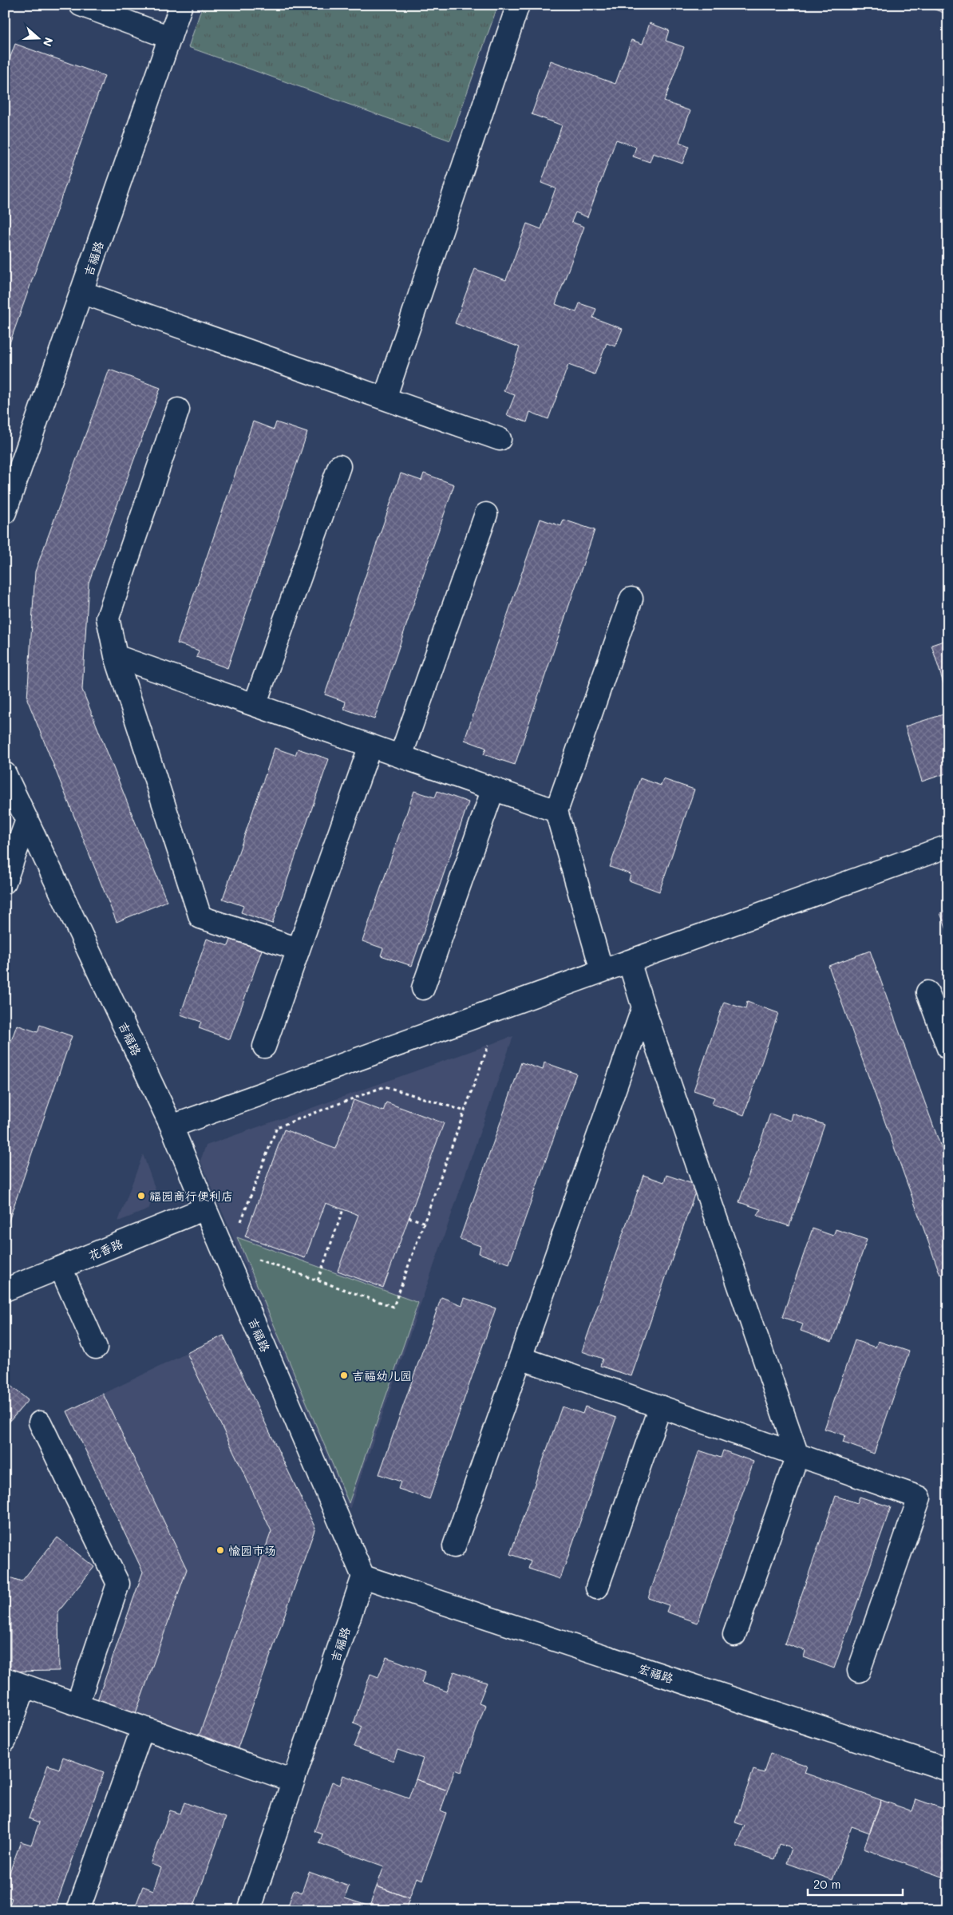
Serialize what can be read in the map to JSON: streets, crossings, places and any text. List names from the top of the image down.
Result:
{
  "streets": {
    "street": ["吉福路", "花香路", "宏福路"]
  },
  "crossings": [
    ["吉福路", "花香路"],
    ["吉福路", "宏福路"]
  ],
  "places": ["福园商行便利店", "吉福幼儿园", "愉园市场"],
  "scale_bar": "20 m",
  "north": "right"
}
